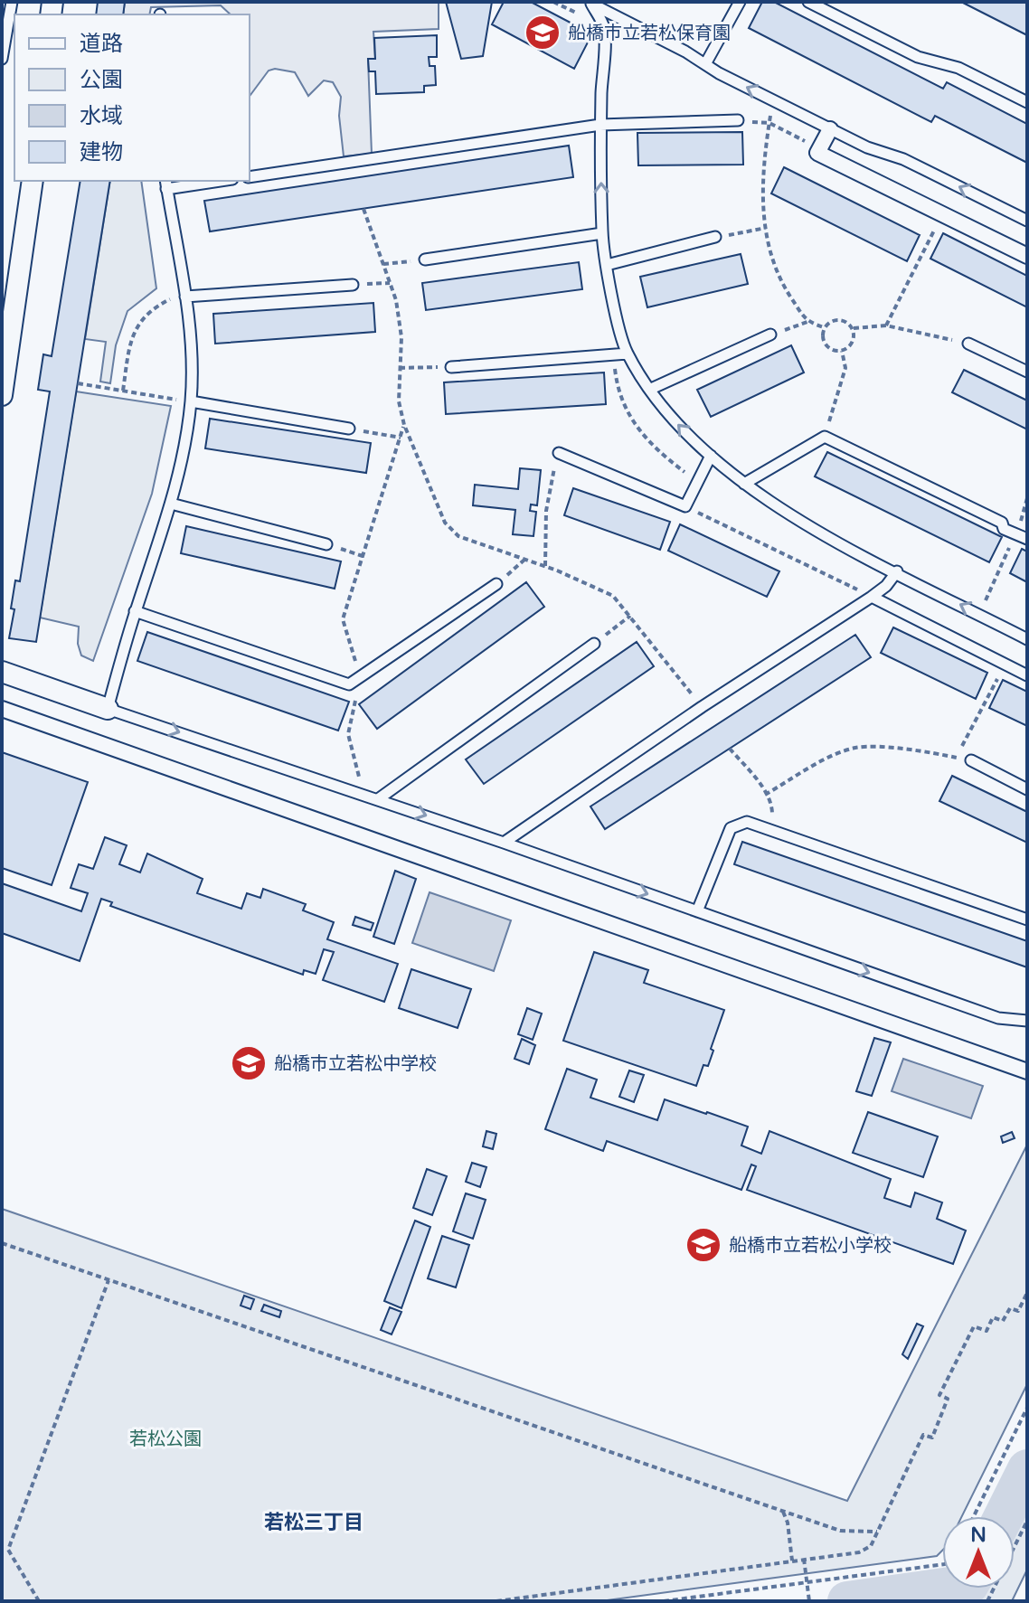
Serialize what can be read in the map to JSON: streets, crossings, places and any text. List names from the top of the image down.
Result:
{
  "districts": ["若松三丁目"],
  "parks": ["若松公園"],
  "places": {
    "school or university": ["船橋市立若松保育園", "船橋市立若松中学校", "船橋市立若松小学校"]
  },
  "legend": [
    "道路",
    "公園",
    "水域",
    "建物"
  ],
  "north": "top"
}
